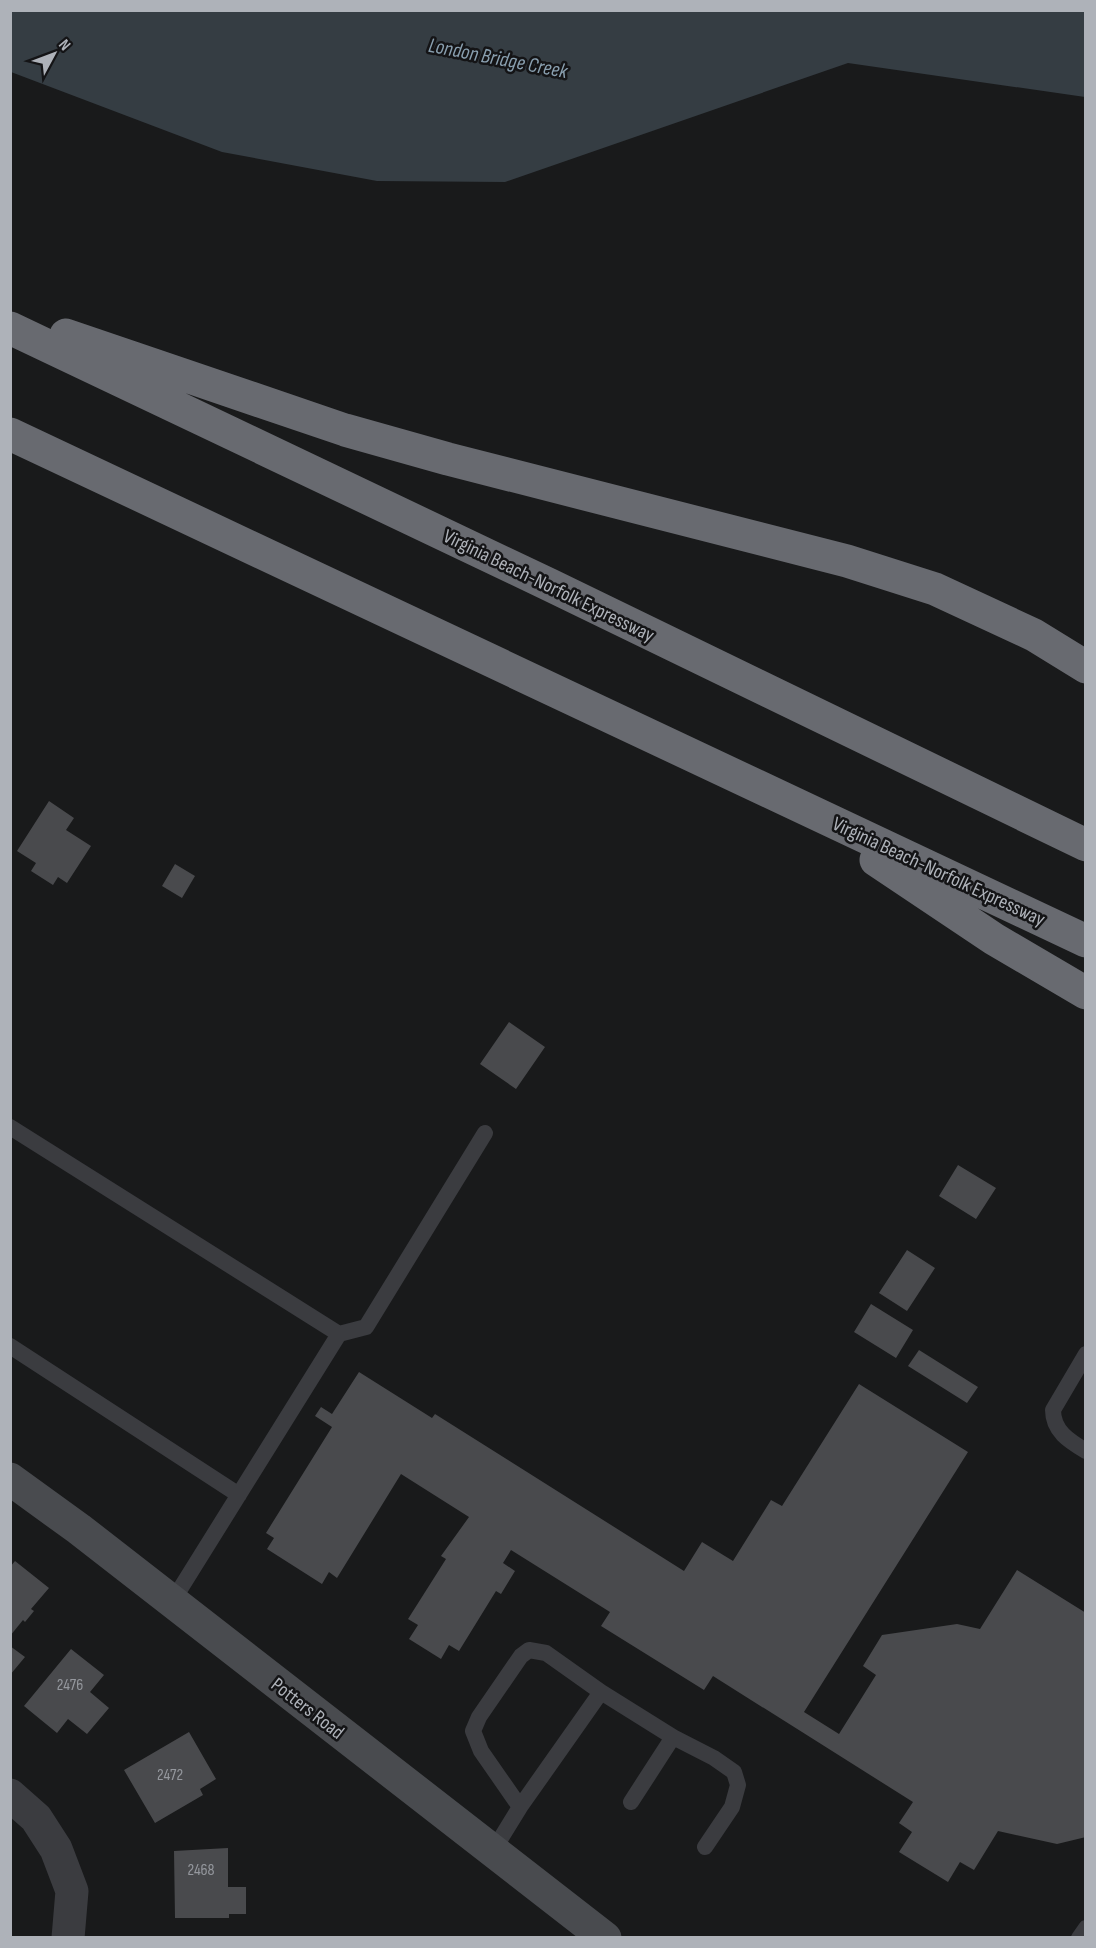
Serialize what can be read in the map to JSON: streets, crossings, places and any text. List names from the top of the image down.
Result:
{
  "streets": {
    "highway": ["Virginia Beach-Norfolk Expressway"],
    "street": ["Potters Road"]
  },
  "water": ["London Bridge Creek"],
  "house_numbers": ["2476", "2472", "2468"],
  "north": "top right"
}
